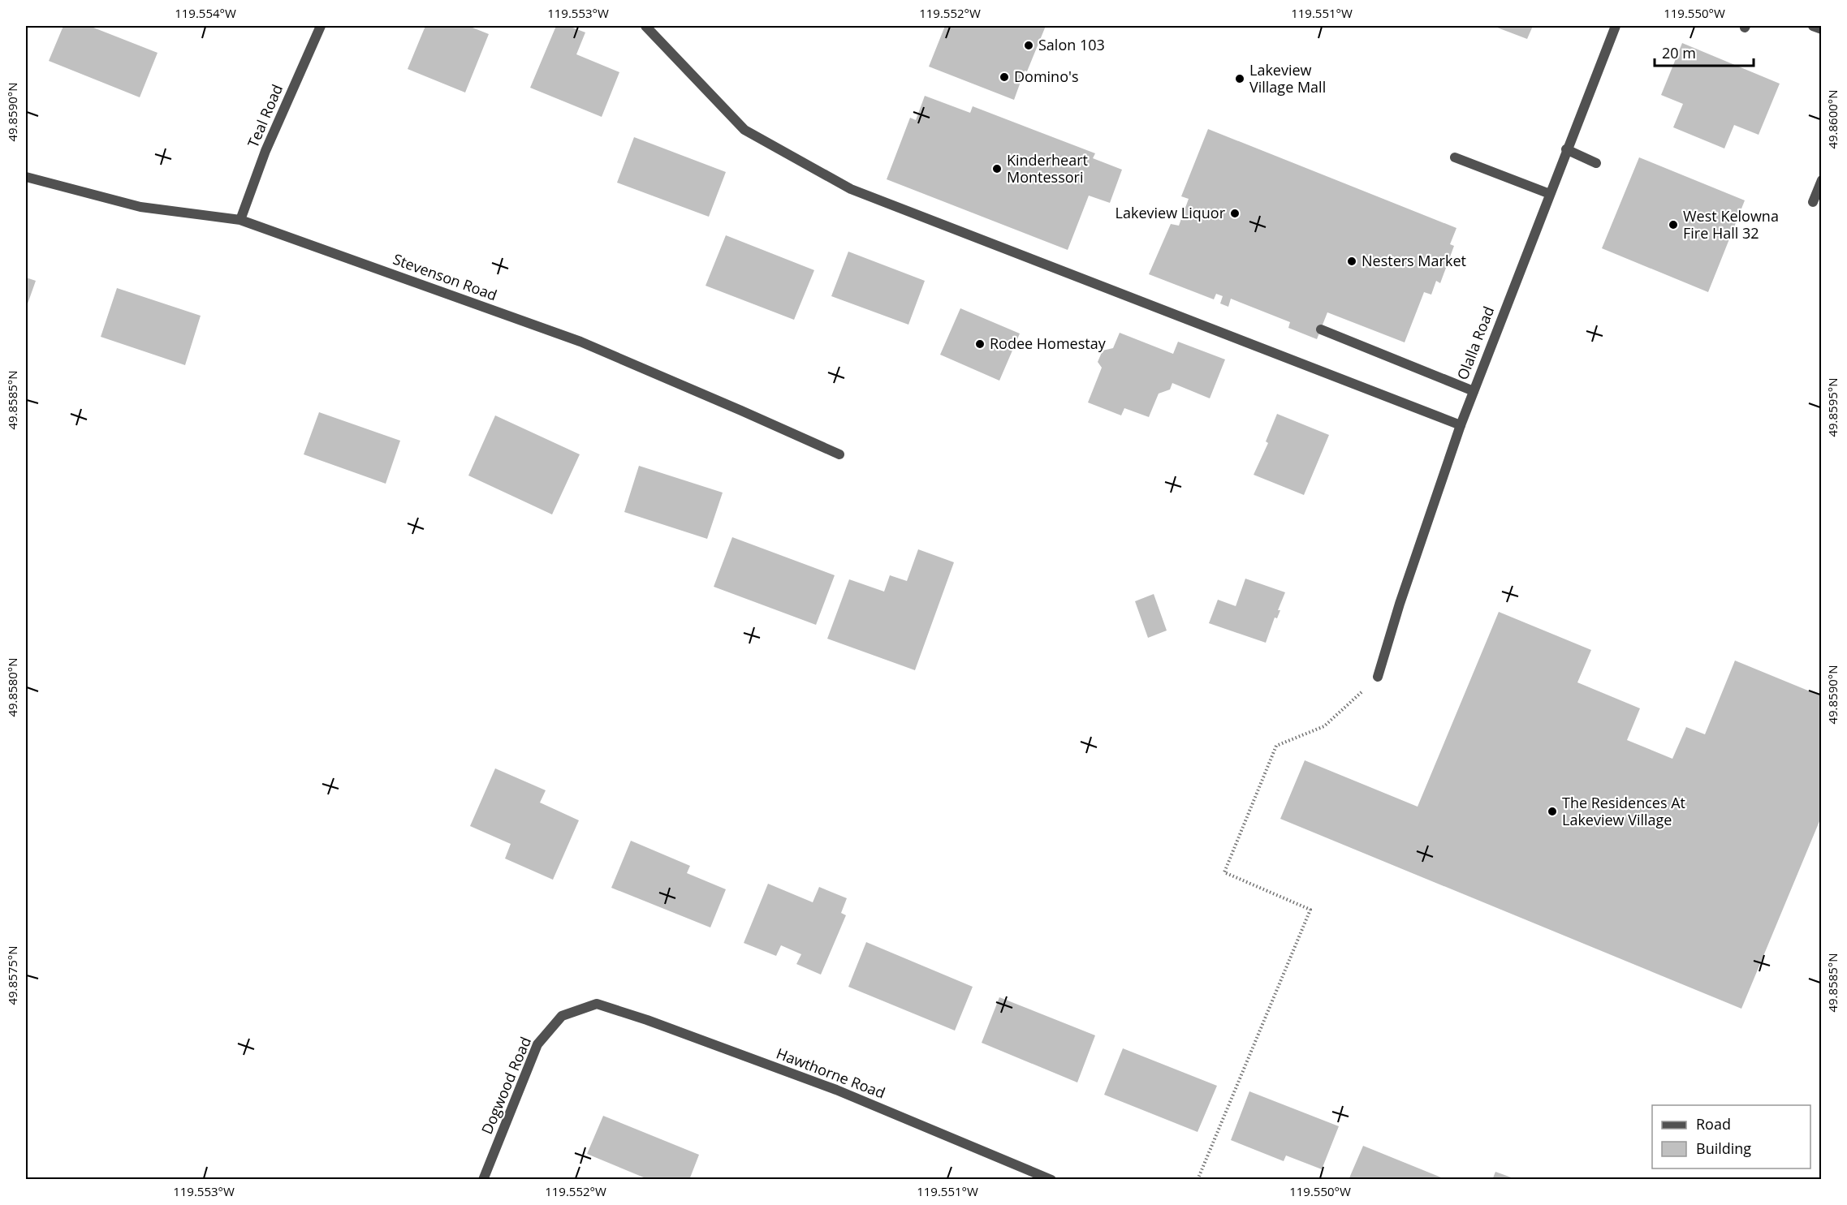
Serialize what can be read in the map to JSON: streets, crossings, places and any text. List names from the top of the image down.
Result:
{
  "streets": {
    "street": [
      "Teal Road",
      "Stevenson Road",
      "Olalla Road",
      "Hawthorne Road",
      "Dogwood Road"
    ]
  },
  "crossings": [
    ["Teal Road", "Stevenson Road"],
    ["Hawthorne Road", "Dogwood Road"]
  ],
  "places": [
    "Salon 103",
    "Domino's",
    "Lakeview Village Mall",
    "Kinderheart Montessori",
    "Lakeview Liquor",
    "West Kelowna Fire Hall 32",
    "Nesters Market",
    "Rodee Homestay",
    "The Residences At Lakeview Village"
  ],
  "legend": ["Road", "Building"],
  "scale_bar": "20 m",
  "coordinates": [
    "119.554°W",
    "119.553°W",
    "119.552°W",
    "119.551°W",
    "119.550°W",
    "49.8590°N",
    "49.8600°N",
    "49.8585°N",
    "49.8595°N",
    "49.8580°N",
    "49.8575°N"
  ]
}
